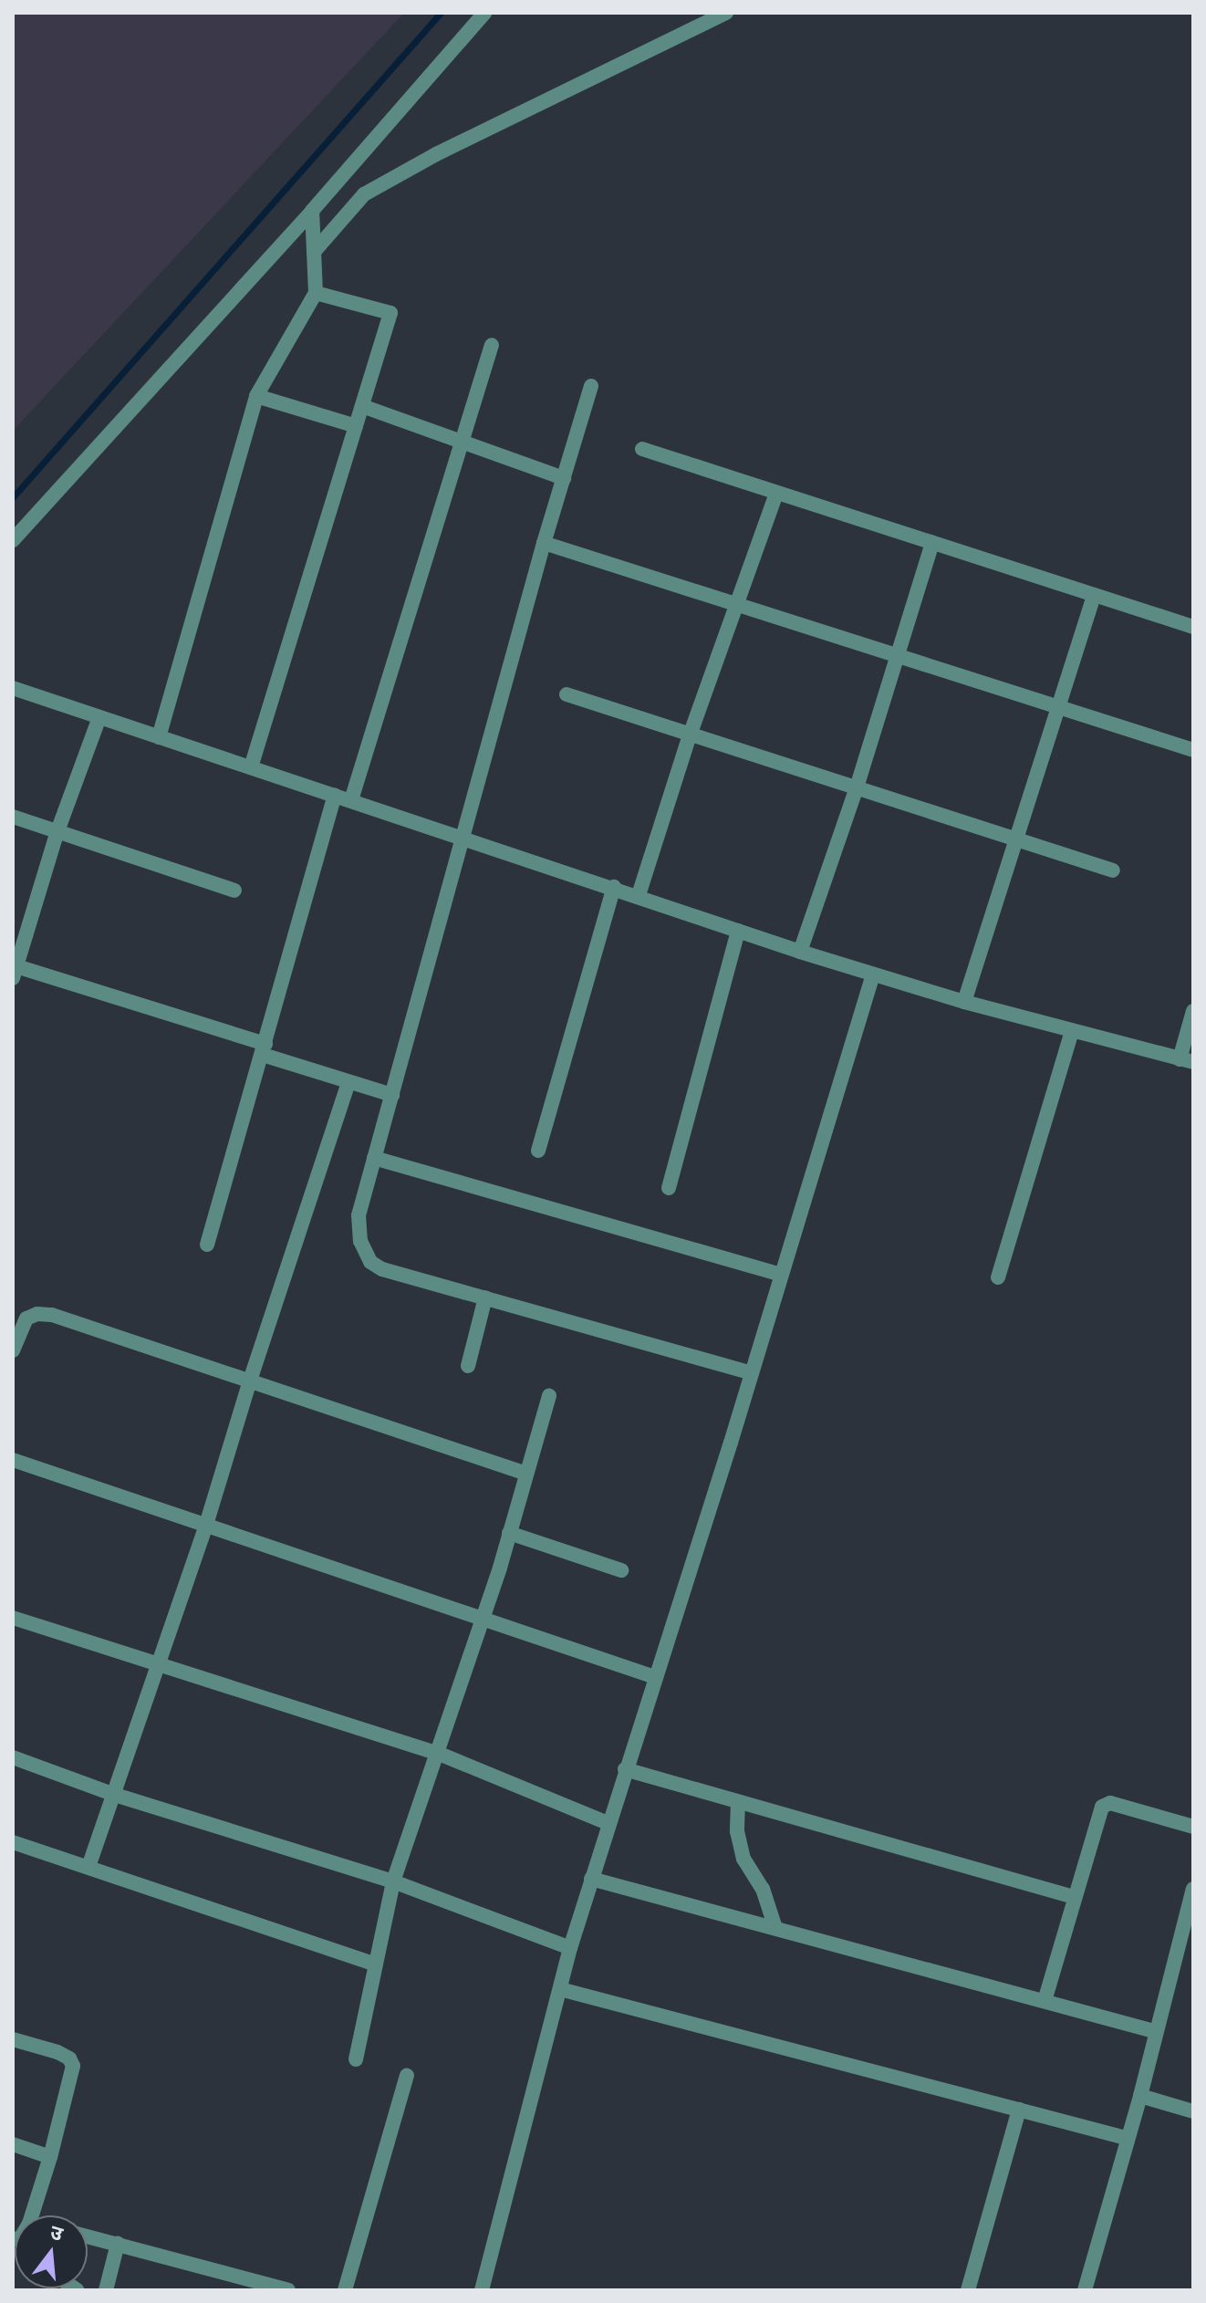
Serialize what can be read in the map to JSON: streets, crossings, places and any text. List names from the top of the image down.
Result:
{
  "north": "top"
}
